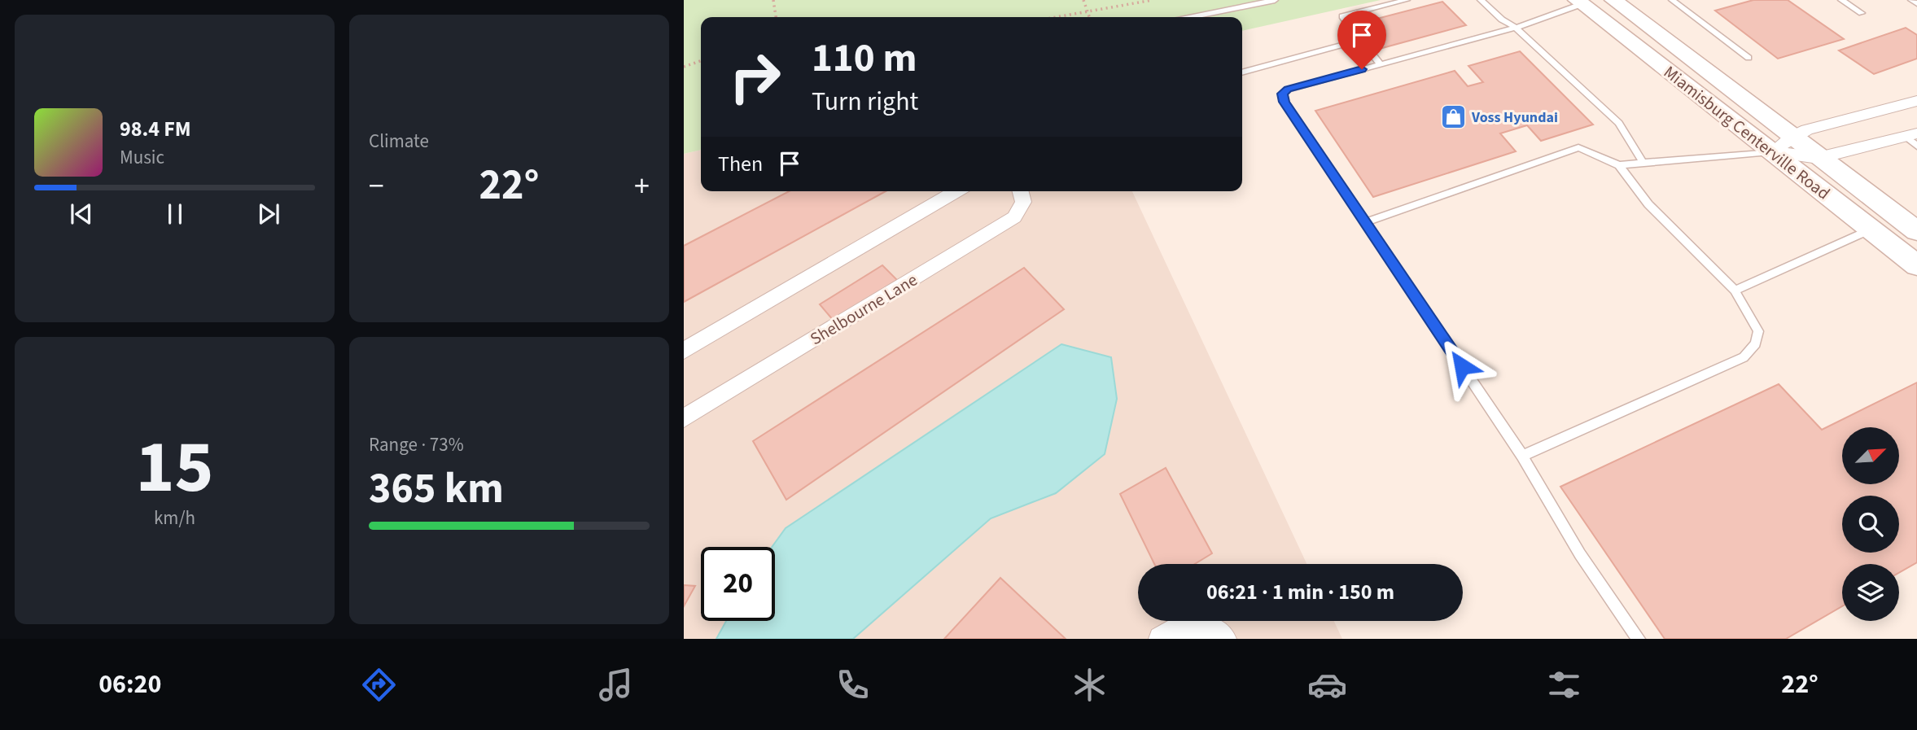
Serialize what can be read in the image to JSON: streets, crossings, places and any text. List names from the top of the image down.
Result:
{
  "streets": {
    "main road": ["Miamisburg Centerville Road"],
    "street": ["Shelbourne Lane"]
  },
  "places": {
    "shop": ["Voss Hyundai"]
  },
  "north": "top right",
  "page": {
    "tile": [
      "Climate",
      ["15", "km/h"],
      ["Range · 73%", "365 km"]
    ],
    "turn": ["110 m", "Turn right"],
    "song": ["98.4 FM", "Music"],
    "then": "Then",
    "heat": ["−", "22°", "+"],
    "limit": "20",
    "trip": "06:21 · 1 min · 150 m",
    "tabs": ["06:20", "22°"]
  }
}
